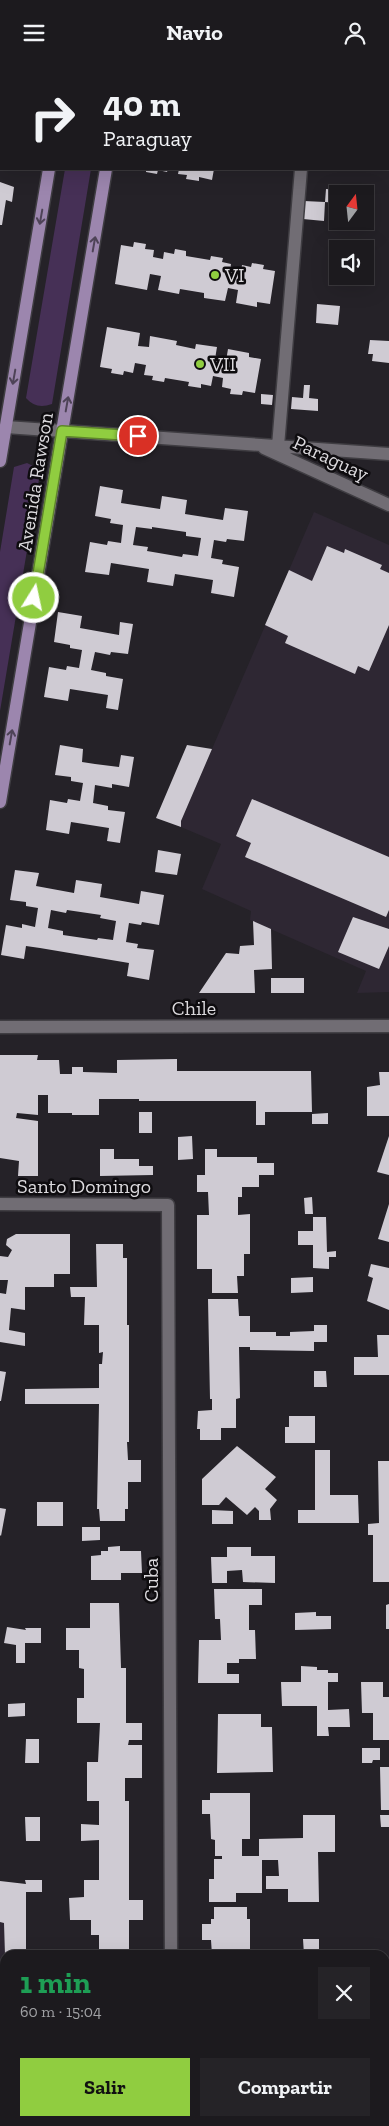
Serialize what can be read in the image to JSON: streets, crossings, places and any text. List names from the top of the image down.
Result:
{
  "streets": {
    "main road": ["Avenida Rawson"],
    "street": [
      "Paraguay",
      "Chile",
      "Santo Domingo",
      "Cuba"
    ]
  },
  "crossings": [
    ["Paraguay", "Avenida Rawson"],
    ["Santo Domingo", "Cuba"]
  ],
  "places": ["VI", "VII"],
  "north": "top",
  "page": {
    "header": "Navio",
    "turn": ["40 m", "Paraguay"],
    "heading": ["1 min", "60 m · 15:04"],
    "buttons": ["Salir", "Compartir"]
  }
}
